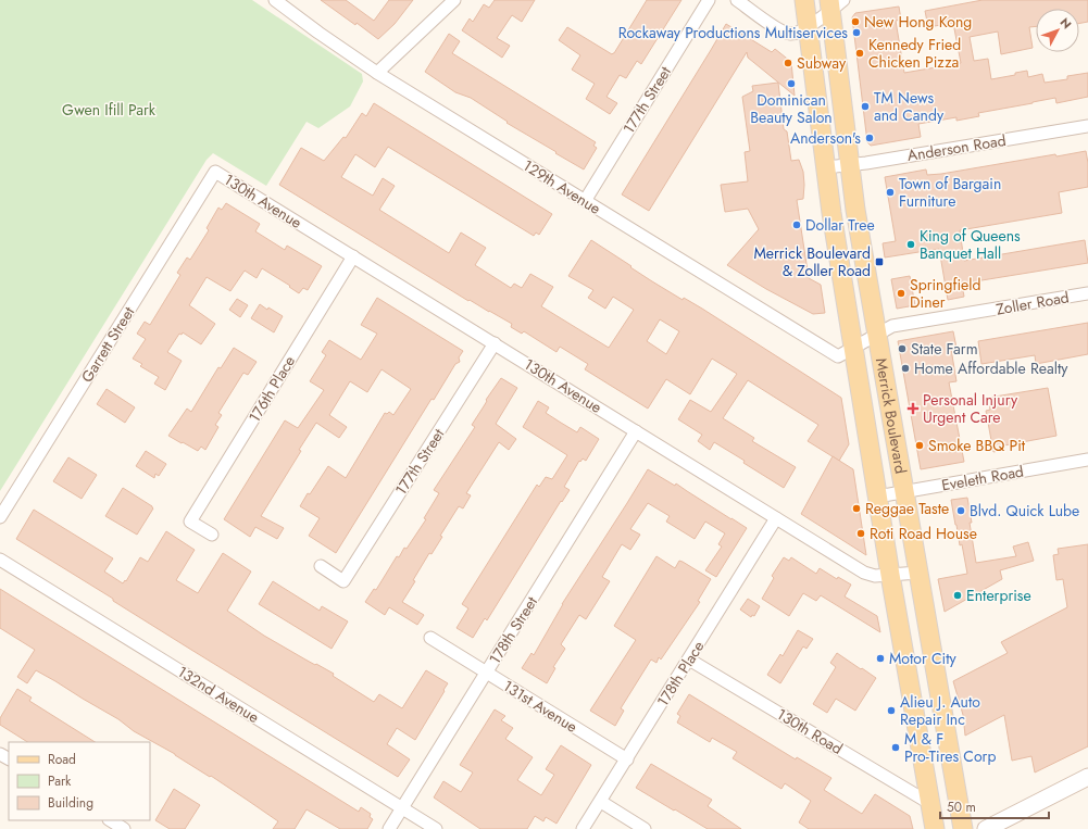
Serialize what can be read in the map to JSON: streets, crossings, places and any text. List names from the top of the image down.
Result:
{
  "streets": {
    "main road": ["Merrick Boulevard"],
    "street": [
      "177th Street",
      "Anderson Road",
      "129th Avenue",
      "130th Avenue",
      "Zoller Road",
      "Garrett Street",
      "176th Place",
      "Eveleth Road",
      "178th Street",
      "178th Place",
      "132nd Avenue",
      "131st Avenue",
      "130th Road"
    ]
  },
  "crossings": [
    ["177th Street", "129th Avenue"],
    ["177th Street", "130th Avenue"],
    ["Anderson Road", "Merrick Boulevard"],
    ["129th Avenue", "Zoller Road"],
    ["129th Avenue", "Merrick Boulevard"],
    ["130th Avenue", "Garrett Street"],
    ["130th Avenue", "176th Place"],
    ["130th Avenue", "Merrick Boulevard"],
    ["130th Avenue", "178th Street"],
    ["130th Avenue", "178th Place"],
    ["Zoller Road", "Merrick Boulevard"],
    ["Merrick Boulevard", "Eveleth Road"],
    ["Merrick Boulevard", "130th Road"],
    ["178th Street", "132nd Avenue"],
    ["178th Street", "131st Avenue"],
    ["178th Place", "131st Avenue"],
    ["178th Place", "130th Road"]
  ],
  "parks": ["Gwen Ifill Park"],
  "places": {
    "other": [
      "New Hong Kong",
      "Rockaway Productions Multiservices",
      "Kennedy Fried Chicken Pizza",
      "Subway",
      "Dominican Beauty Salon",
      "TM News and Candy",
      "Anderson's",
      "Town of Bargain Furniture",
      "Dollar Tree",
      "King of Queens Banquet Hall",
      "Springfield Diner",
      "State Farm",
      "Home Affordable Realty",
      "Smoke BBQ Pit",
      "Reggae Taste",
      "Blvd. Quick Lube",
      "Roti Road House",
      "Enterprise",
      "Motor City",
      "Alieu J. Auto Repair Inc",
      "M & F Pro-Tires Corp"
    ],
    "transit": ["Merrick Boulevard & Zoller Road"],
    "health": ["Personal Injury Urgent Care"]
  },
  "legend": ["Road", "Park", "Building"],
  "scale_bar": "50 m",
  "north": "top right"
}
